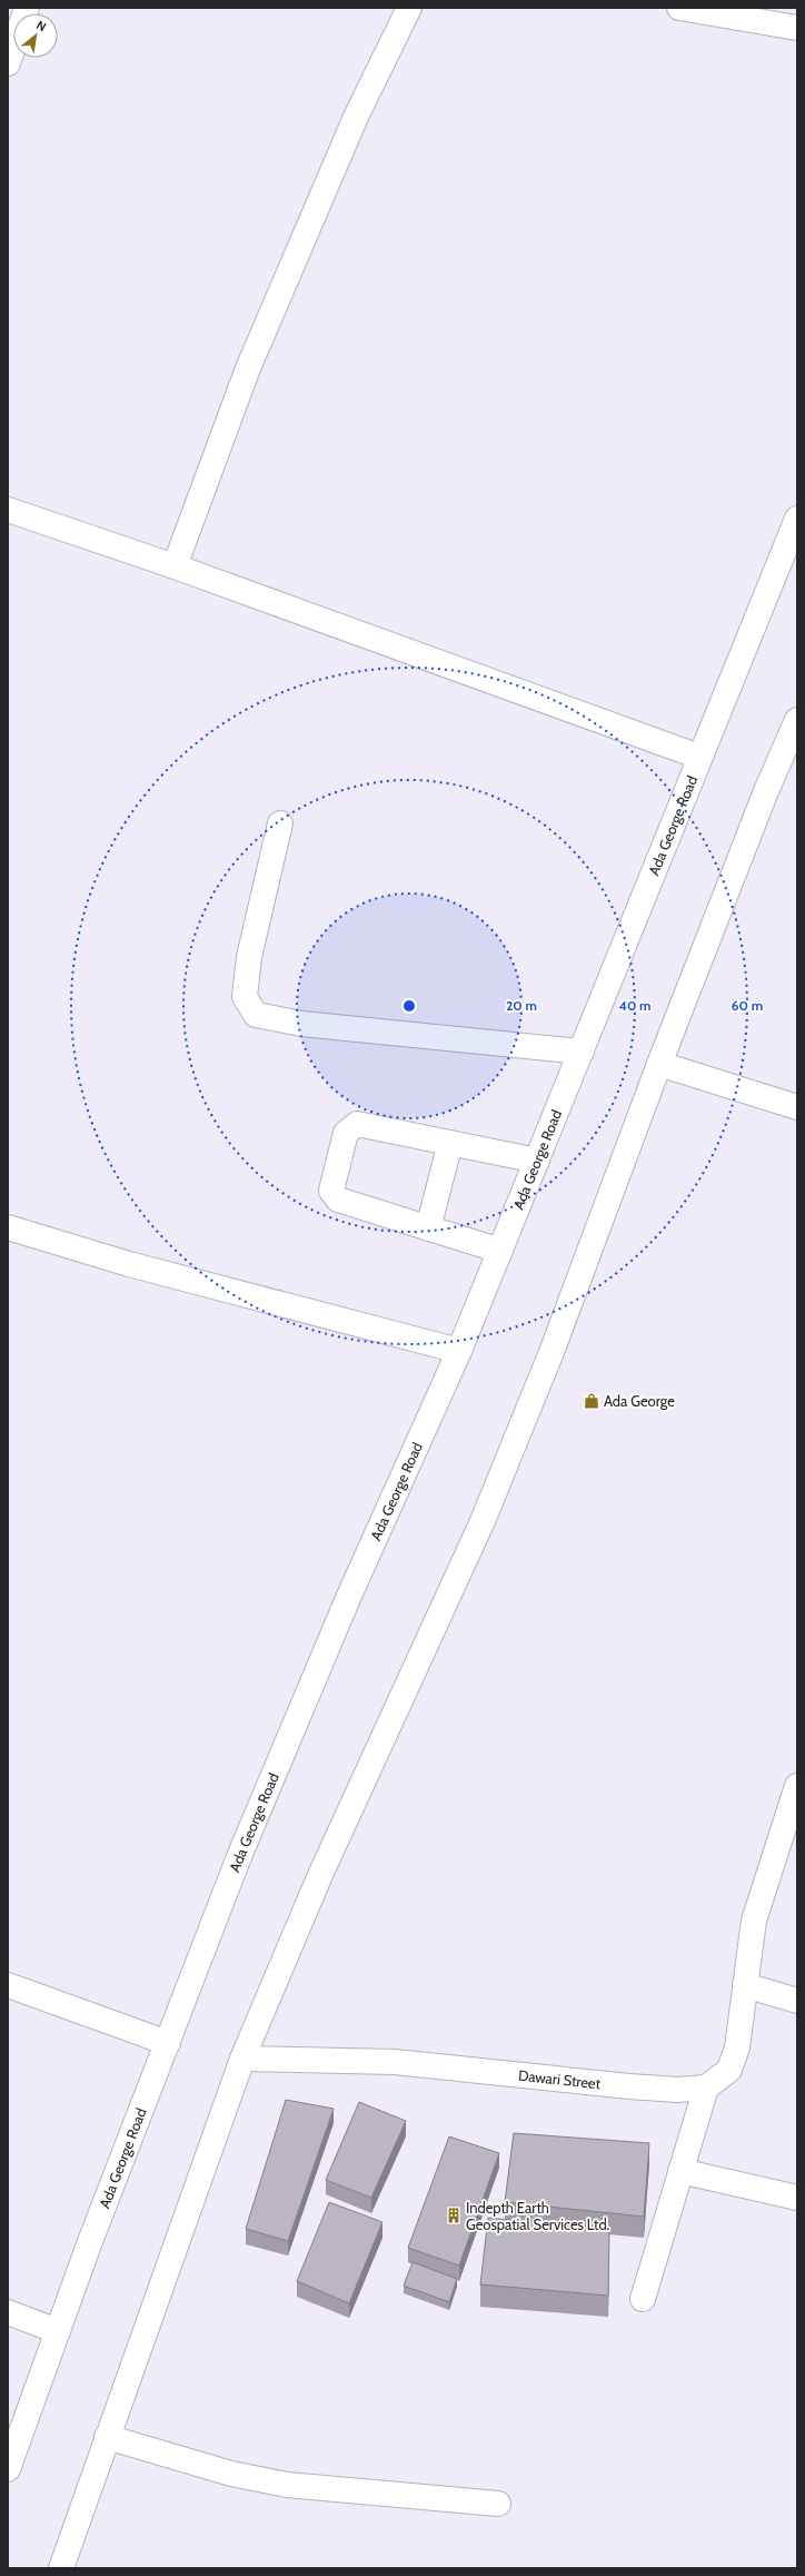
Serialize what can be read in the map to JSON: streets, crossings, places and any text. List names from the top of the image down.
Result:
{
  "streets": {
    "street": ["Ada George Road", "Dawari Street"]
  },
  "places": {
    "shop": ["Ada George"],
    "building": ["Indepth Earth Geospatial Services Ltd."]
  },
  "north": "top right",
  "rings": ["20 m", "40 m", "60 m"]
}
